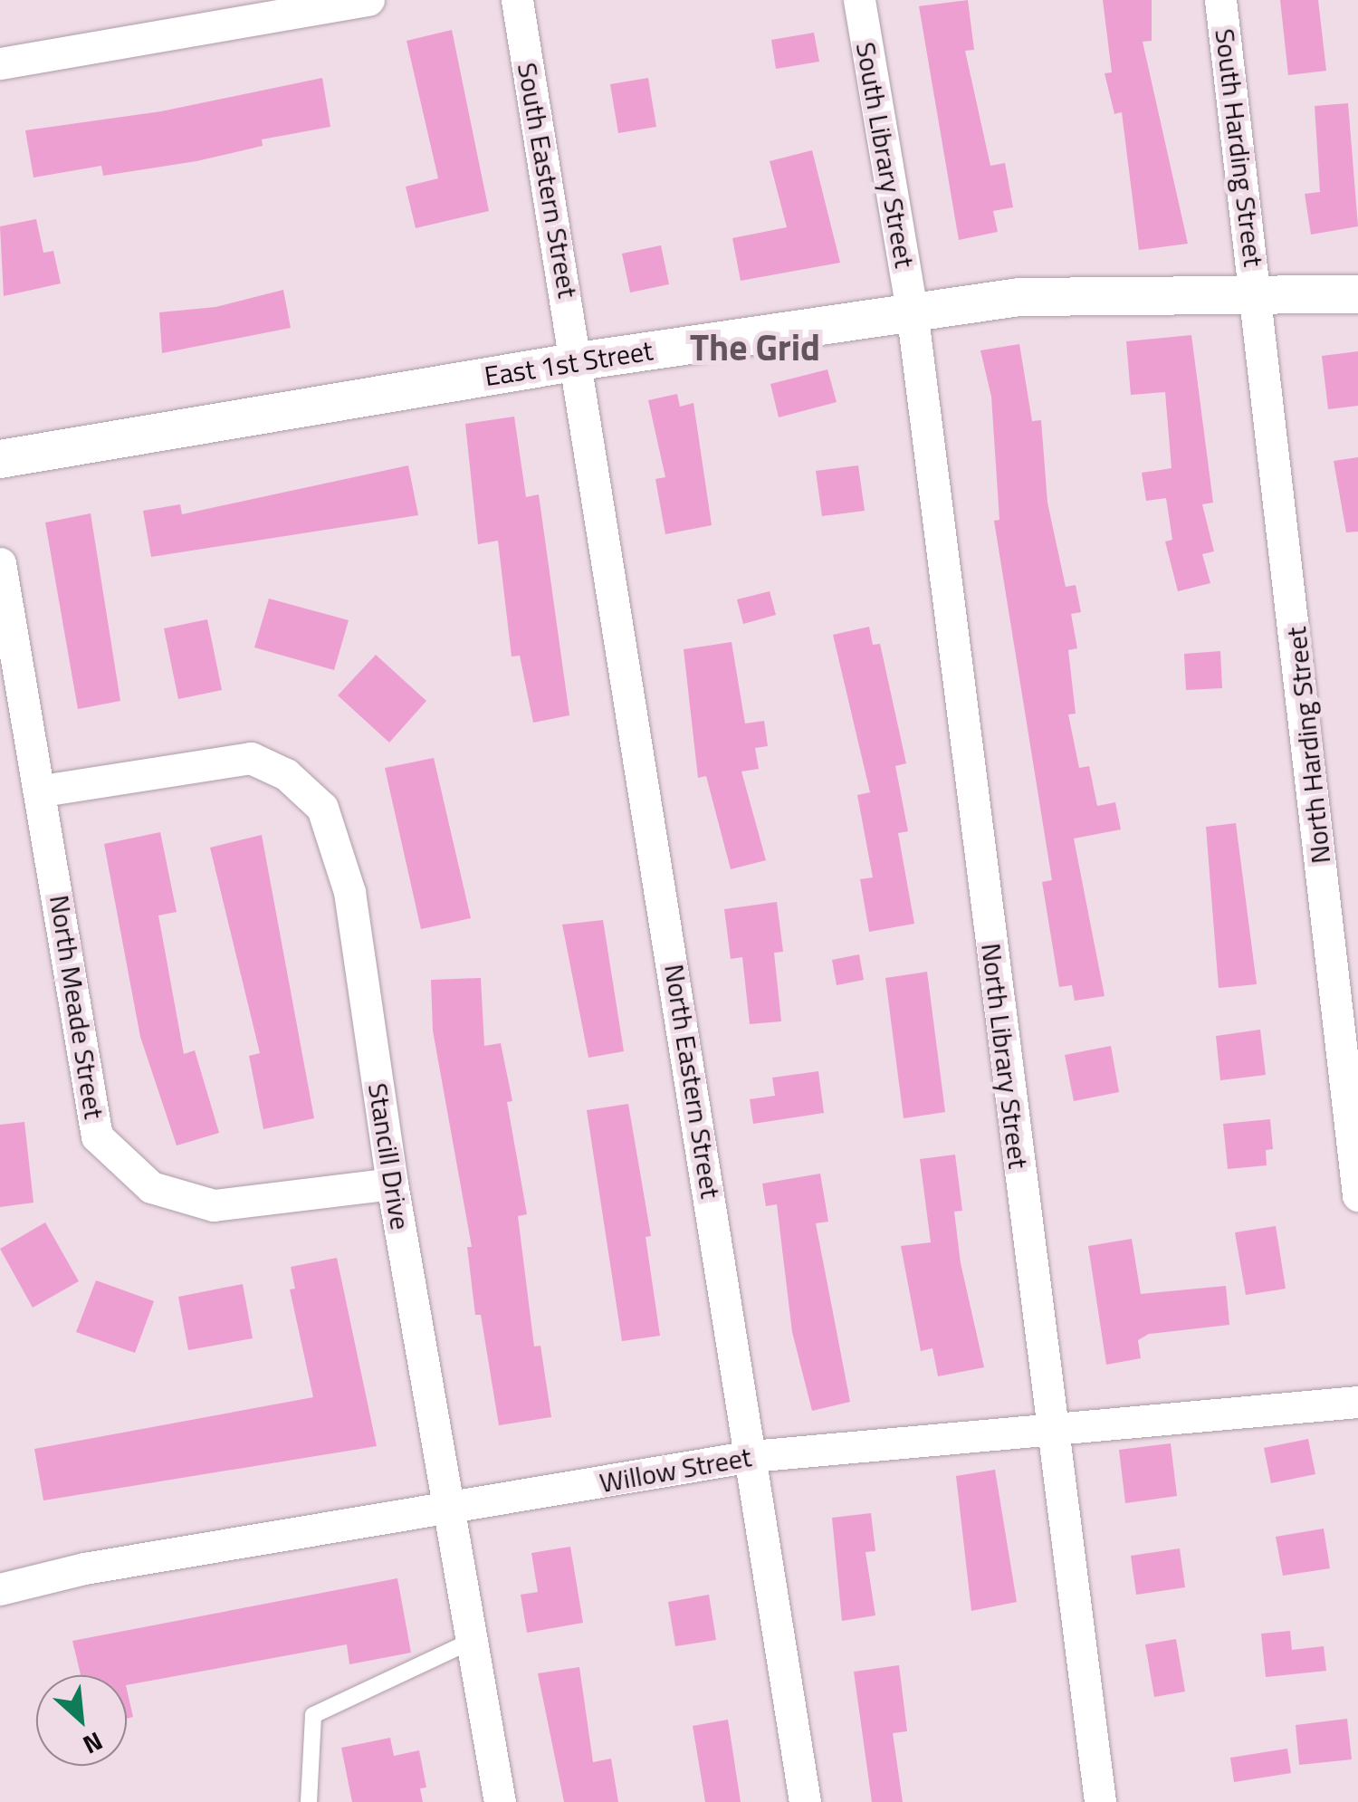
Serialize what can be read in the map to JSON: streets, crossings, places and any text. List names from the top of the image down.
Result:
{
  "streets": {
    "street": [
      "South Harding Street",
      "South Library Street",
      "South Eastern Street",
      "East 1st Street",
      "North Harding Street",
      "North Meade Street",
      "North Library Street",
      "North Eastern Street",
      "Stancill Drive",
      "Willow Street"
    ]
  },
  "crossings": [
    ["South Harding Street", "East 1st Street"],
    ["South Harding Street", "North Harding Street"],
    ["South Library Street", "East 1st Street"],
    ["South Library Street", "North Library Street"],
    ["South Eastern Street", "East 1st Street"],
    ["South Eastern Street", "North Eastern Street"],
    ["East 1st Street", "North Harding Street"],
    ["East 1st Street", "North Library Street"],
    ["East 1st Street", "North Eastern Street"],
    ["North Meade Street", "Stancill Drive"],
    ["North Library Street", "Willow Street"],
    ["North Eastern Street", "Willow Street"],
    ["Stancill Drive", "Willow Street"]
  ],
  "districts": ["The Grid"],
  "north": "bottom right"
}
